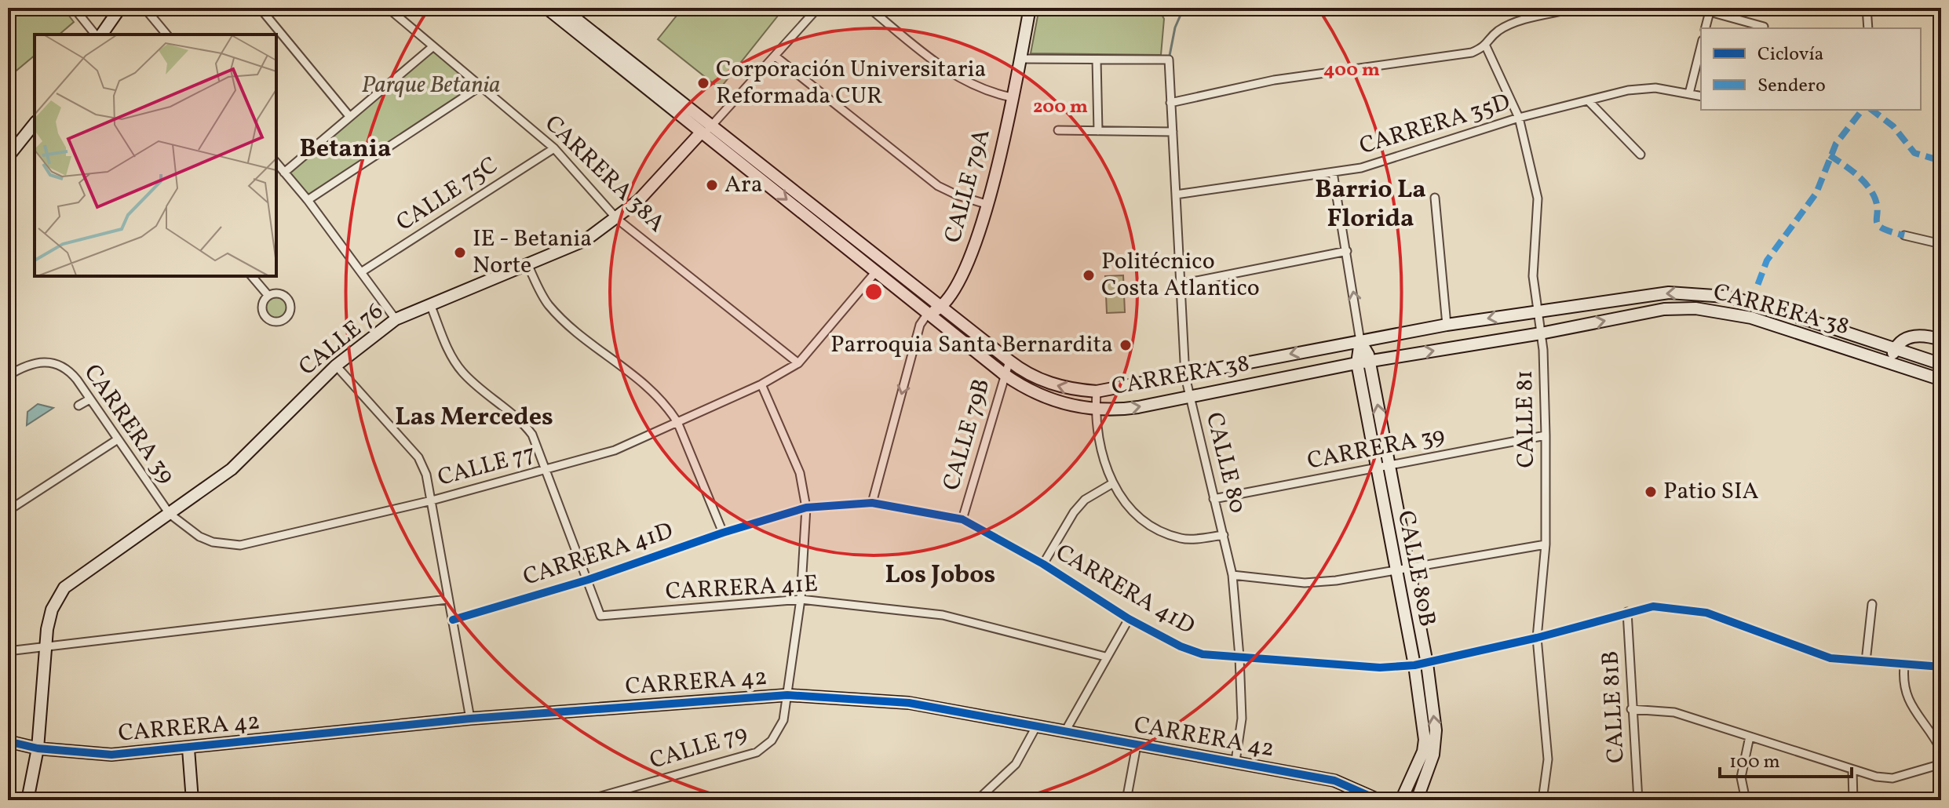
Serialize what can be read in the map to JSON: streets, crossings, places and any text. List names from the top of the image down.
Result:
{
  "streets": {
    "main road": [
      "CALLE 79A",
      "CARRERA 38",
      "CALLE 76",
      "CALLE 80B",
      "CARRERA 42"
    ],
    "street": [
      "CARRERA 35D",
      "CARRERA 38A",
      "CALLE 75C",
      "CALLE 81",
      "CARRERA 39",
      "CALLE 79B",
      "CALLE 80",
      "CALLE 77",
      "CARRERA 41D",
      "CARRERA 41E",
      "CALLE 81B",
      "CALLE 79"
    ]
  },
  "crossings": [
    ["CARRERA 35D", "CALLE 81"],
    ["CARRERA 35D", "CALLE 80"],
    ["CARRERA 35D", "CALLE 80B"],
    ["CARRERA 38A", "CALLE 75C"],
    ["CARRERA 38A", "CALLE 76"],
    ["CARRERA 38A", "CALLE 77"],
    ["CALLE 79A", "CARRERA 38"],
    ["CARRERA 38", "CALLE 76"],
    ["CARRERA 38", "CALLE 81"],
    ["CARRERA 38", "CALLE 79B"],
    ["CARRERA 38", "CALLE 80"],
    ["CARRERA 38", "CALLE 77"],
    ["CARRERA 38", "CALLE 80B"],
    ["CALLE 76", "CARRERA 39"],
    ["CALLE 76", "CALLE 77"],
    ["CALLE 76", "CARRERA 42"],
    ["CALLE 81", "CARRERA 39"],
    ["CALLE 81", "CARRERA 41D"],
    ["CARRERA 39", "CALLE 80"],
    ["CARRERA 39", "CALLE 77"],
    ["CARRERA 39", "CALLE 80B"],
    ["CALLE 79B", "CARRERA 41D"],
    ["CALLE 80", "CARRERA 41D"],
    ["CALLE 80", "CARRERA 42"],
    ["CARRERA 41D", "CALLE 80B"],
    ["CARRERA 41D", "CARRERA 41E"],
    ["CARRERA 41D", "CALLE 81B"],
    ["CARRERA 41D", "CALLE 79"],
    ["CARRERA 41E", "CALLE 79"],
    ["CARRERA 42", "CALLE 79"]
  ],
  "districts": [
    "Betania",
    "Barrio La Florida",
    "Las Mercedes",
    "Los Jobos"
  ],
  "parks": ["Parque Betania"],
  "places": [
    "Corporación Universitaria Reformada CUR",
    "Ara",
    "IE - Betania Norte",
    "Politécnico Costa Atlantico",
    "Parroquia Santa Bernardita",
    "Patio SIA"
  ],
  "legend": ["Ciclovía", "Sendero"],
  "scale_bar": "100 m",
  "rings": ["400 m", "200 m"]
}
